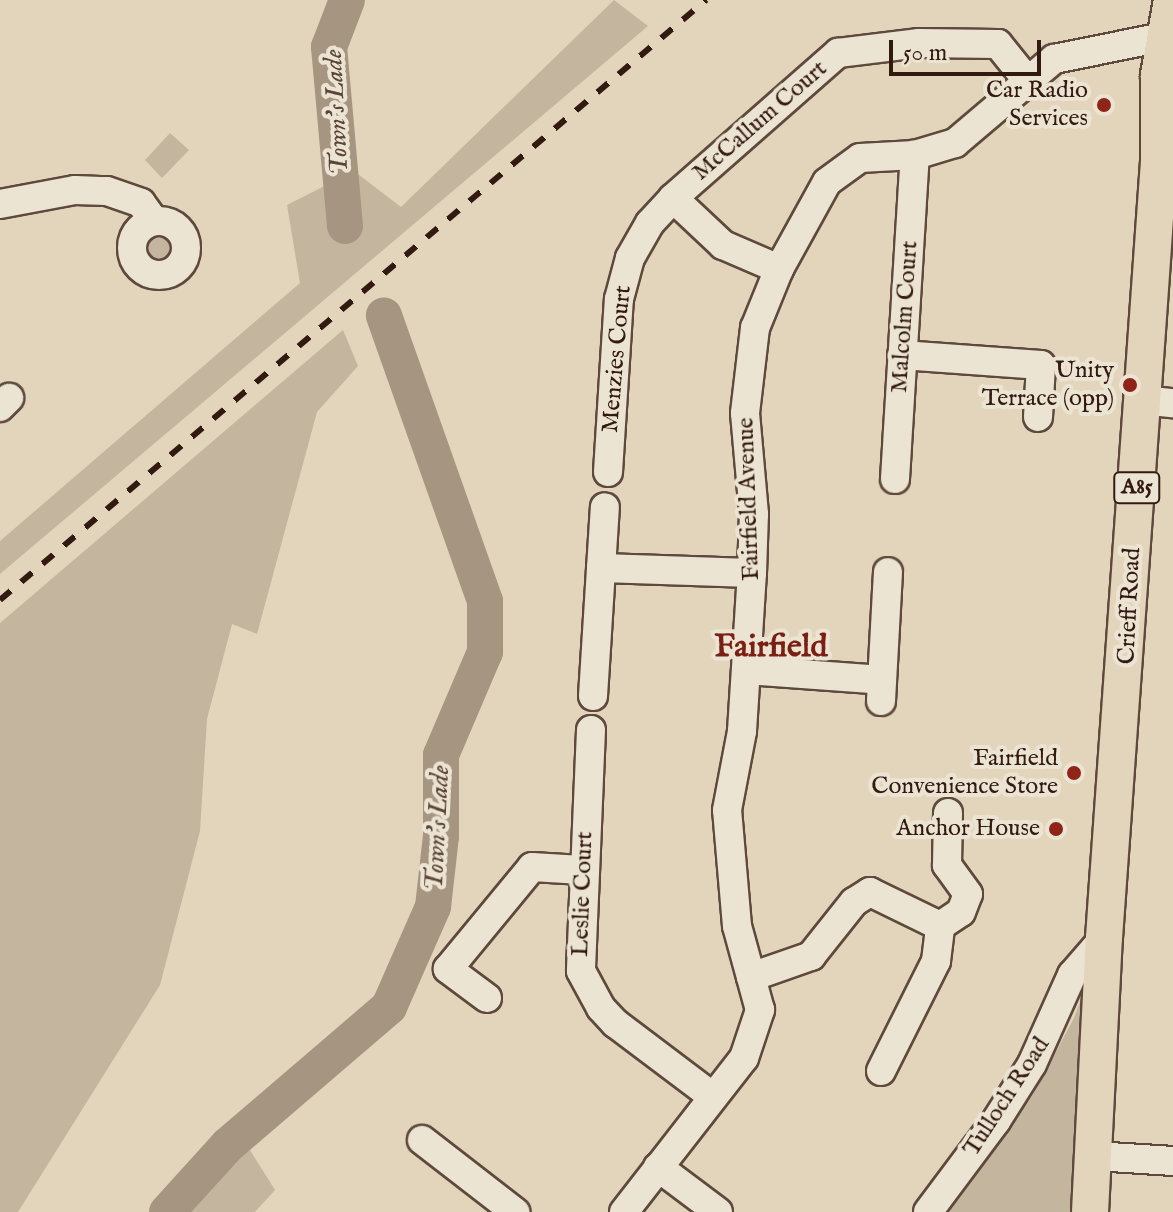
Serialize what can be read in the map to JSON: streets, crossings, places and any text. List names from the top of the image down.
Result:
{
  "streets": {
    "main road": ["A85", "Crieff Road"],
    "street": [
      "McCallum Court",
      "Malcolm Court",
      "Menzies Court",
      "Fairfield Avenue",
      "Leslie Court",
      "Tulloch Road"
    ]
  },
  "crossings": [
    ["McCallum Court", "Menzies Court"],
    ["McCallum Court", "Fairfield Avenue"],
    ["Malcolm Court", "Fairfield Avenue"],
    ["Fairfield Avenue", "Crieff Road"],
    ["Fairfield Avenue", "Leslie Court"],
    ["Crieff Road", "Tulloch Road"]
  ],
  "districts": ["Fairfield"],
  "water": ["Town's Lade"],
  "places": [
    "Car Radio Services",
    "Unity Terrace (opp)",
    "Fairfield Convenience Store",
    "Anchor House"
  ],
  "scale_bar": "50 m"
}
